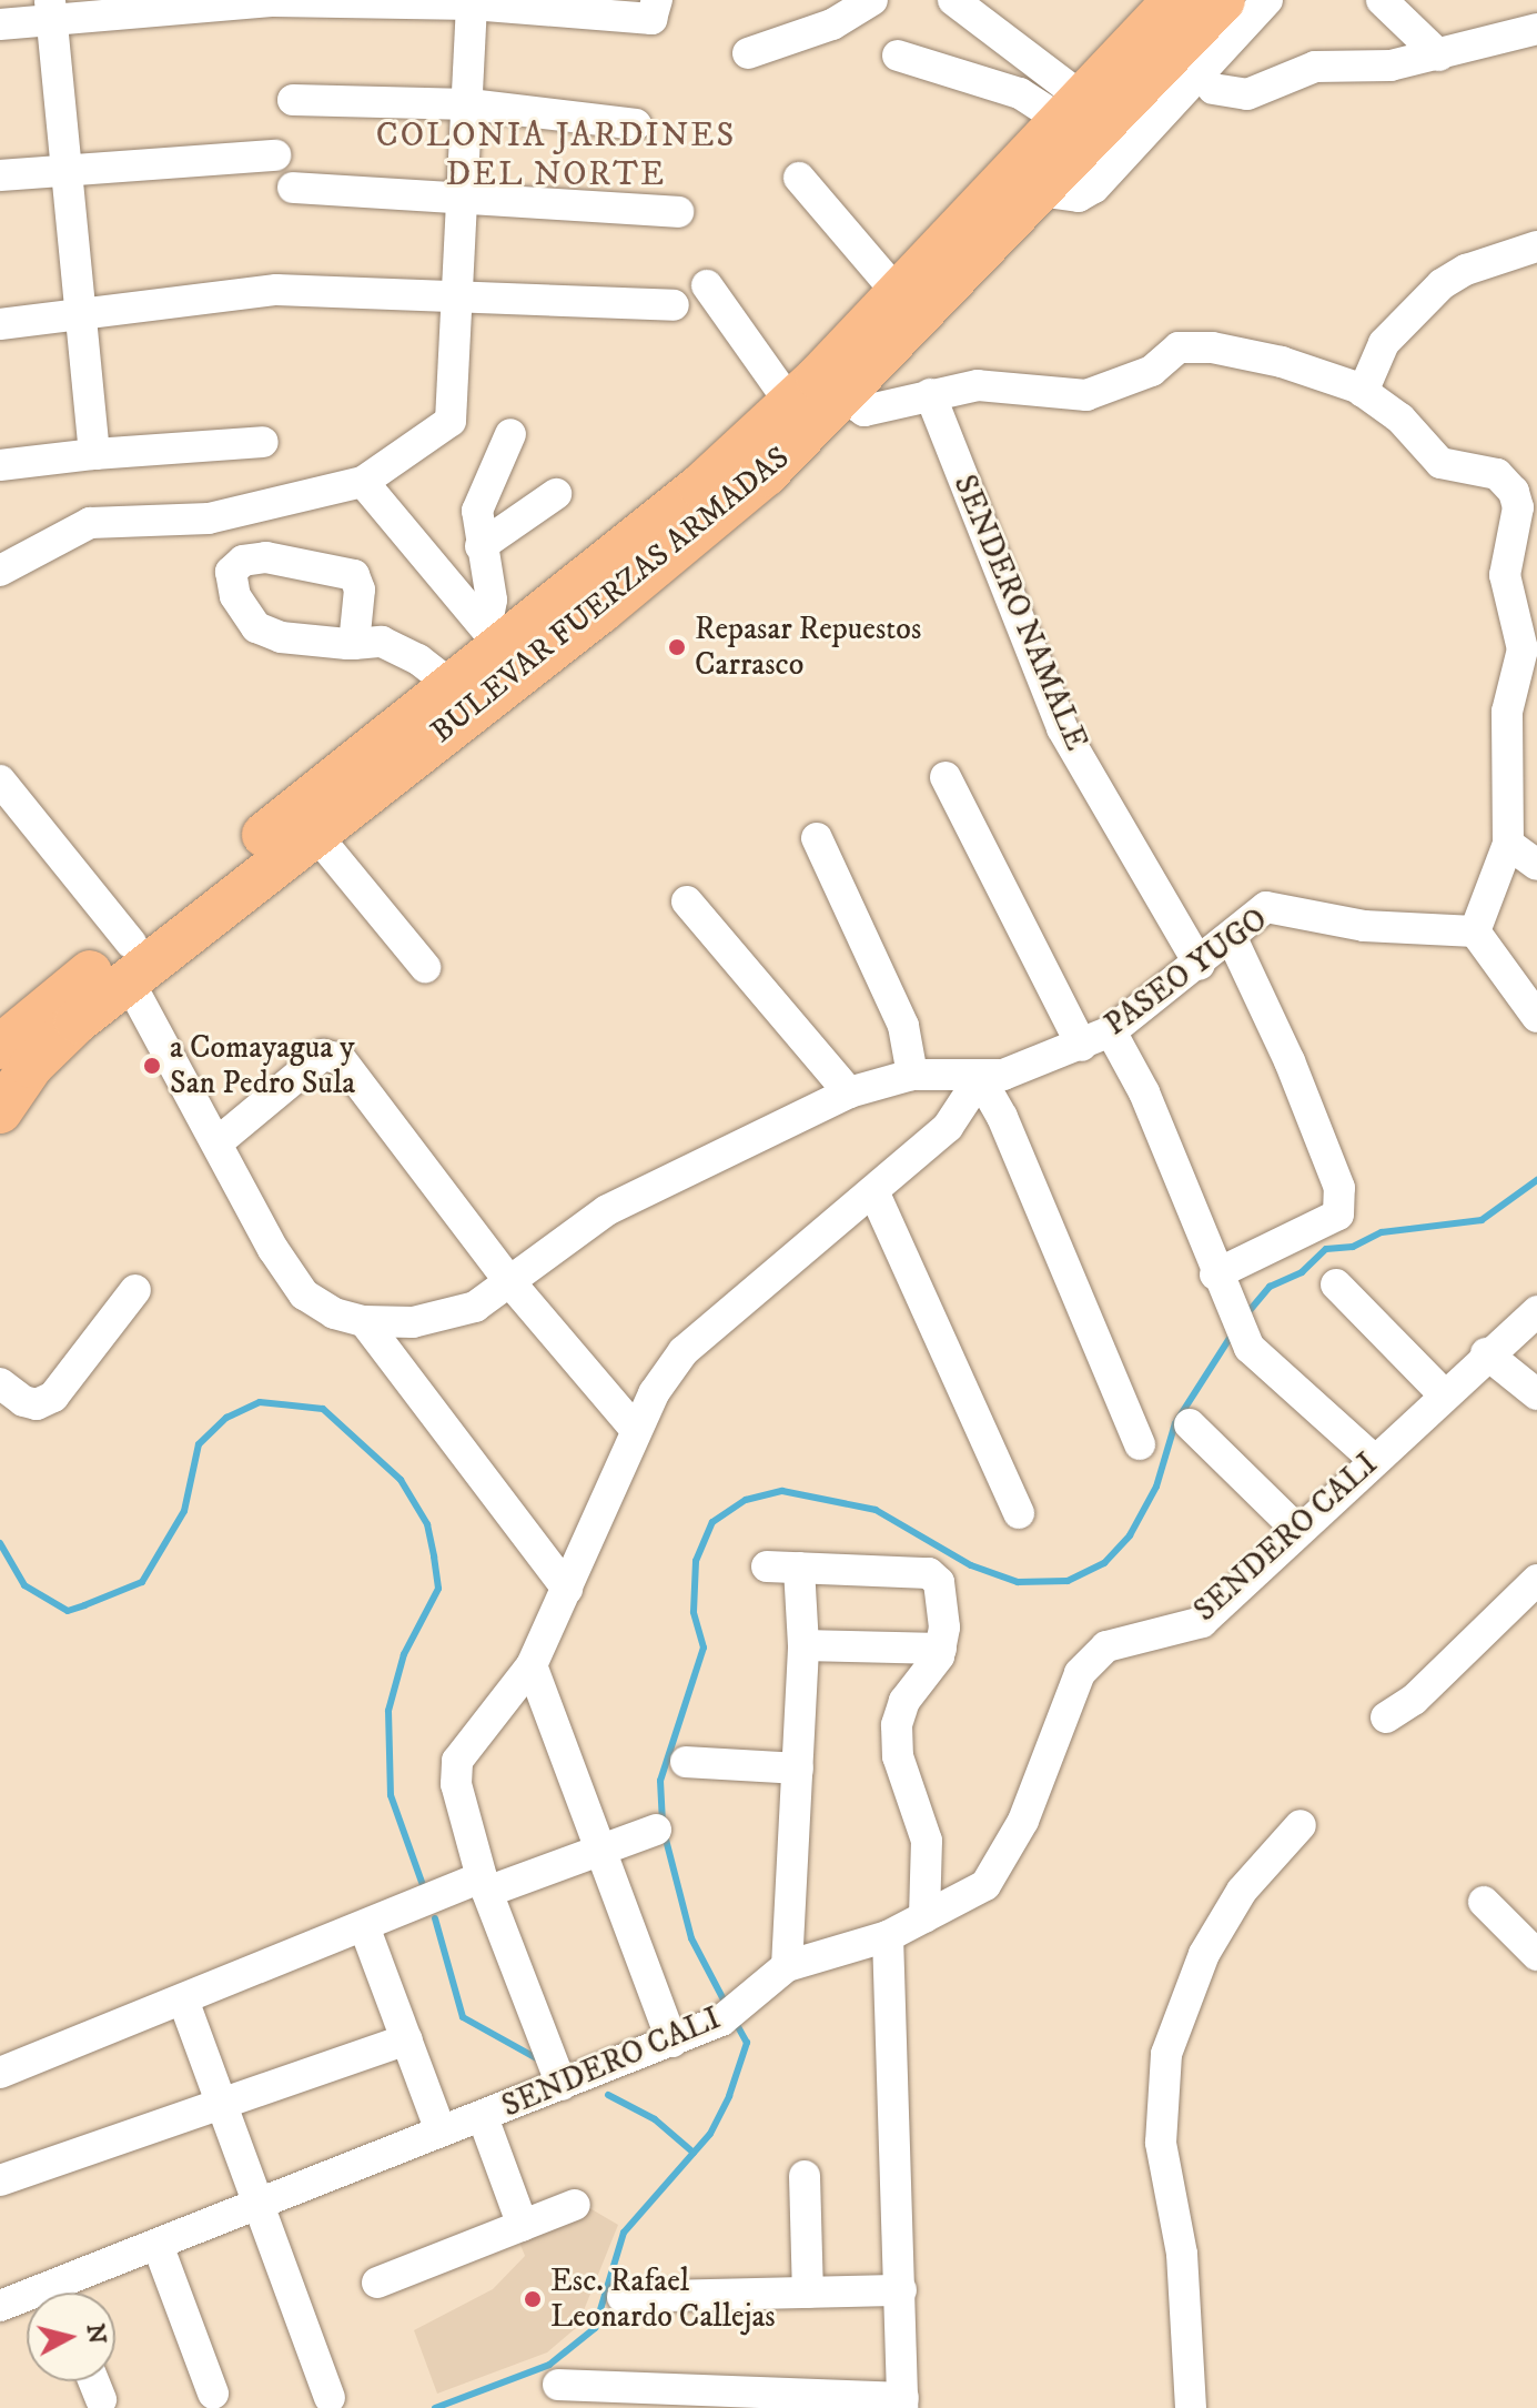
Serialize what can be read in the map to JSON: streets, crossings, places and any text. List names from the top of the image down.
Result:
{
  "streets": {
    "highway": ["BULEVAR FUERZAS ARMADAS"],
    "street": ["SENDERO NAMALE", "PASEO YUGO", "SENDERO CALI"]
  },
  "crossings": [
    ["BULEVAR FUERZAS ARMADAS", "PASEO YUGO"],
    ["SENDERO NAMALE", "PASEO YUGO"]
  ],
  "districts": ["COLONIA JARDINES DEL NORTE"],
  "places": ["Repasar Repuestos Carrasco", "a Comayagua y San Pedro Sula", "Esc. Rafael Leonardo Callejas"],
  "north": "right"
}
